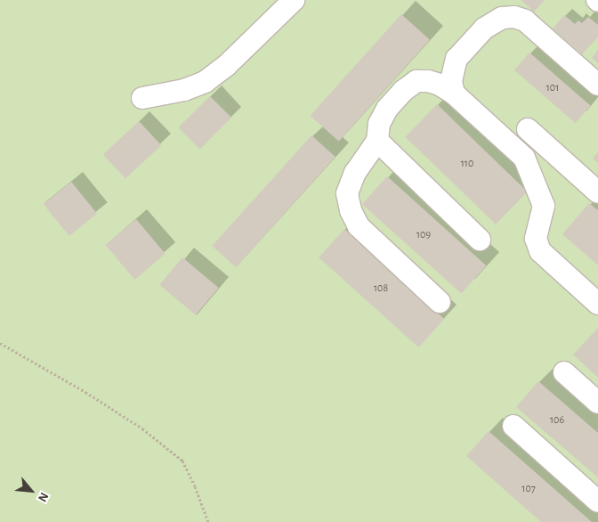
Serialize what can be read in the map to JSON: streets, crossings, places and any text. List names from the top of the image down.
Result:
{
  "house_numbers": [
    "101",
    "110",
    "109",
    "108",
    "106",
    "107"
  ],
  "north": "bottom right"
}
